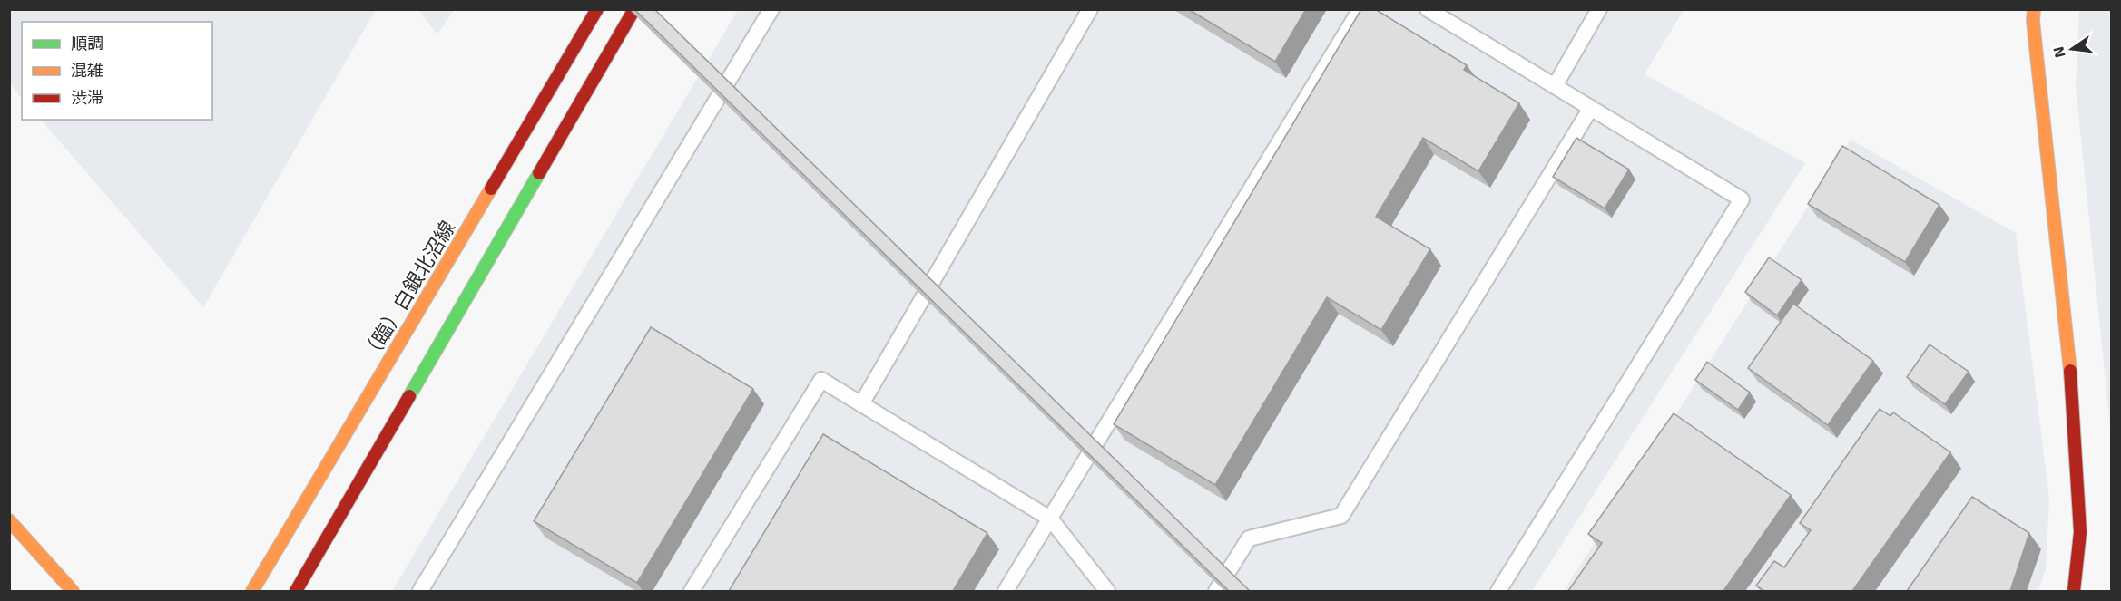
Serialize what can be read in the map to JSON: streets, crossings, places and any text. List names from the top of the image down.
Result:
{
  "streets": {
    "street": ["（臨）白銀北沼線"]
  },
  "legend": ["順調", "混雑", "渋滞"],
  "north": "left"
}
